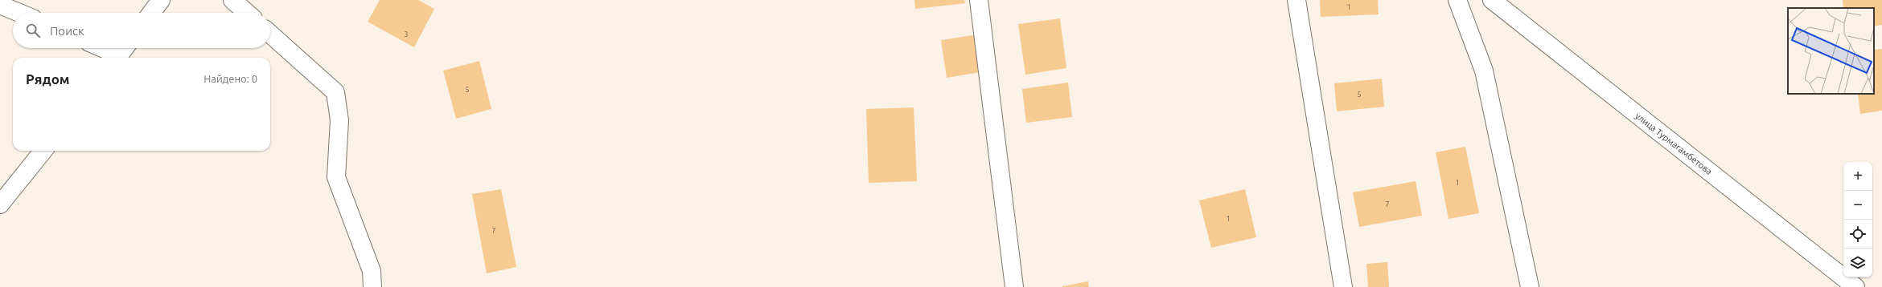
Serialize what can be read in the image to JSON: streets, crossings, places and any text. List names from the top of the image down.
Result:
{
  "streets": {
    "street": ["улица Турмагамбетова"]
  },
  "house_numbers": [
    "1",
    "3",
    "5",
    "5",
    "1",
    "7",
    "1",
    "7"
  ],
  "page": {
    "search": "Поиск",
    "heading": ["Рядом", "Найдено: 0"],
    "map_buttons": ["+", "−"]
  }
}
